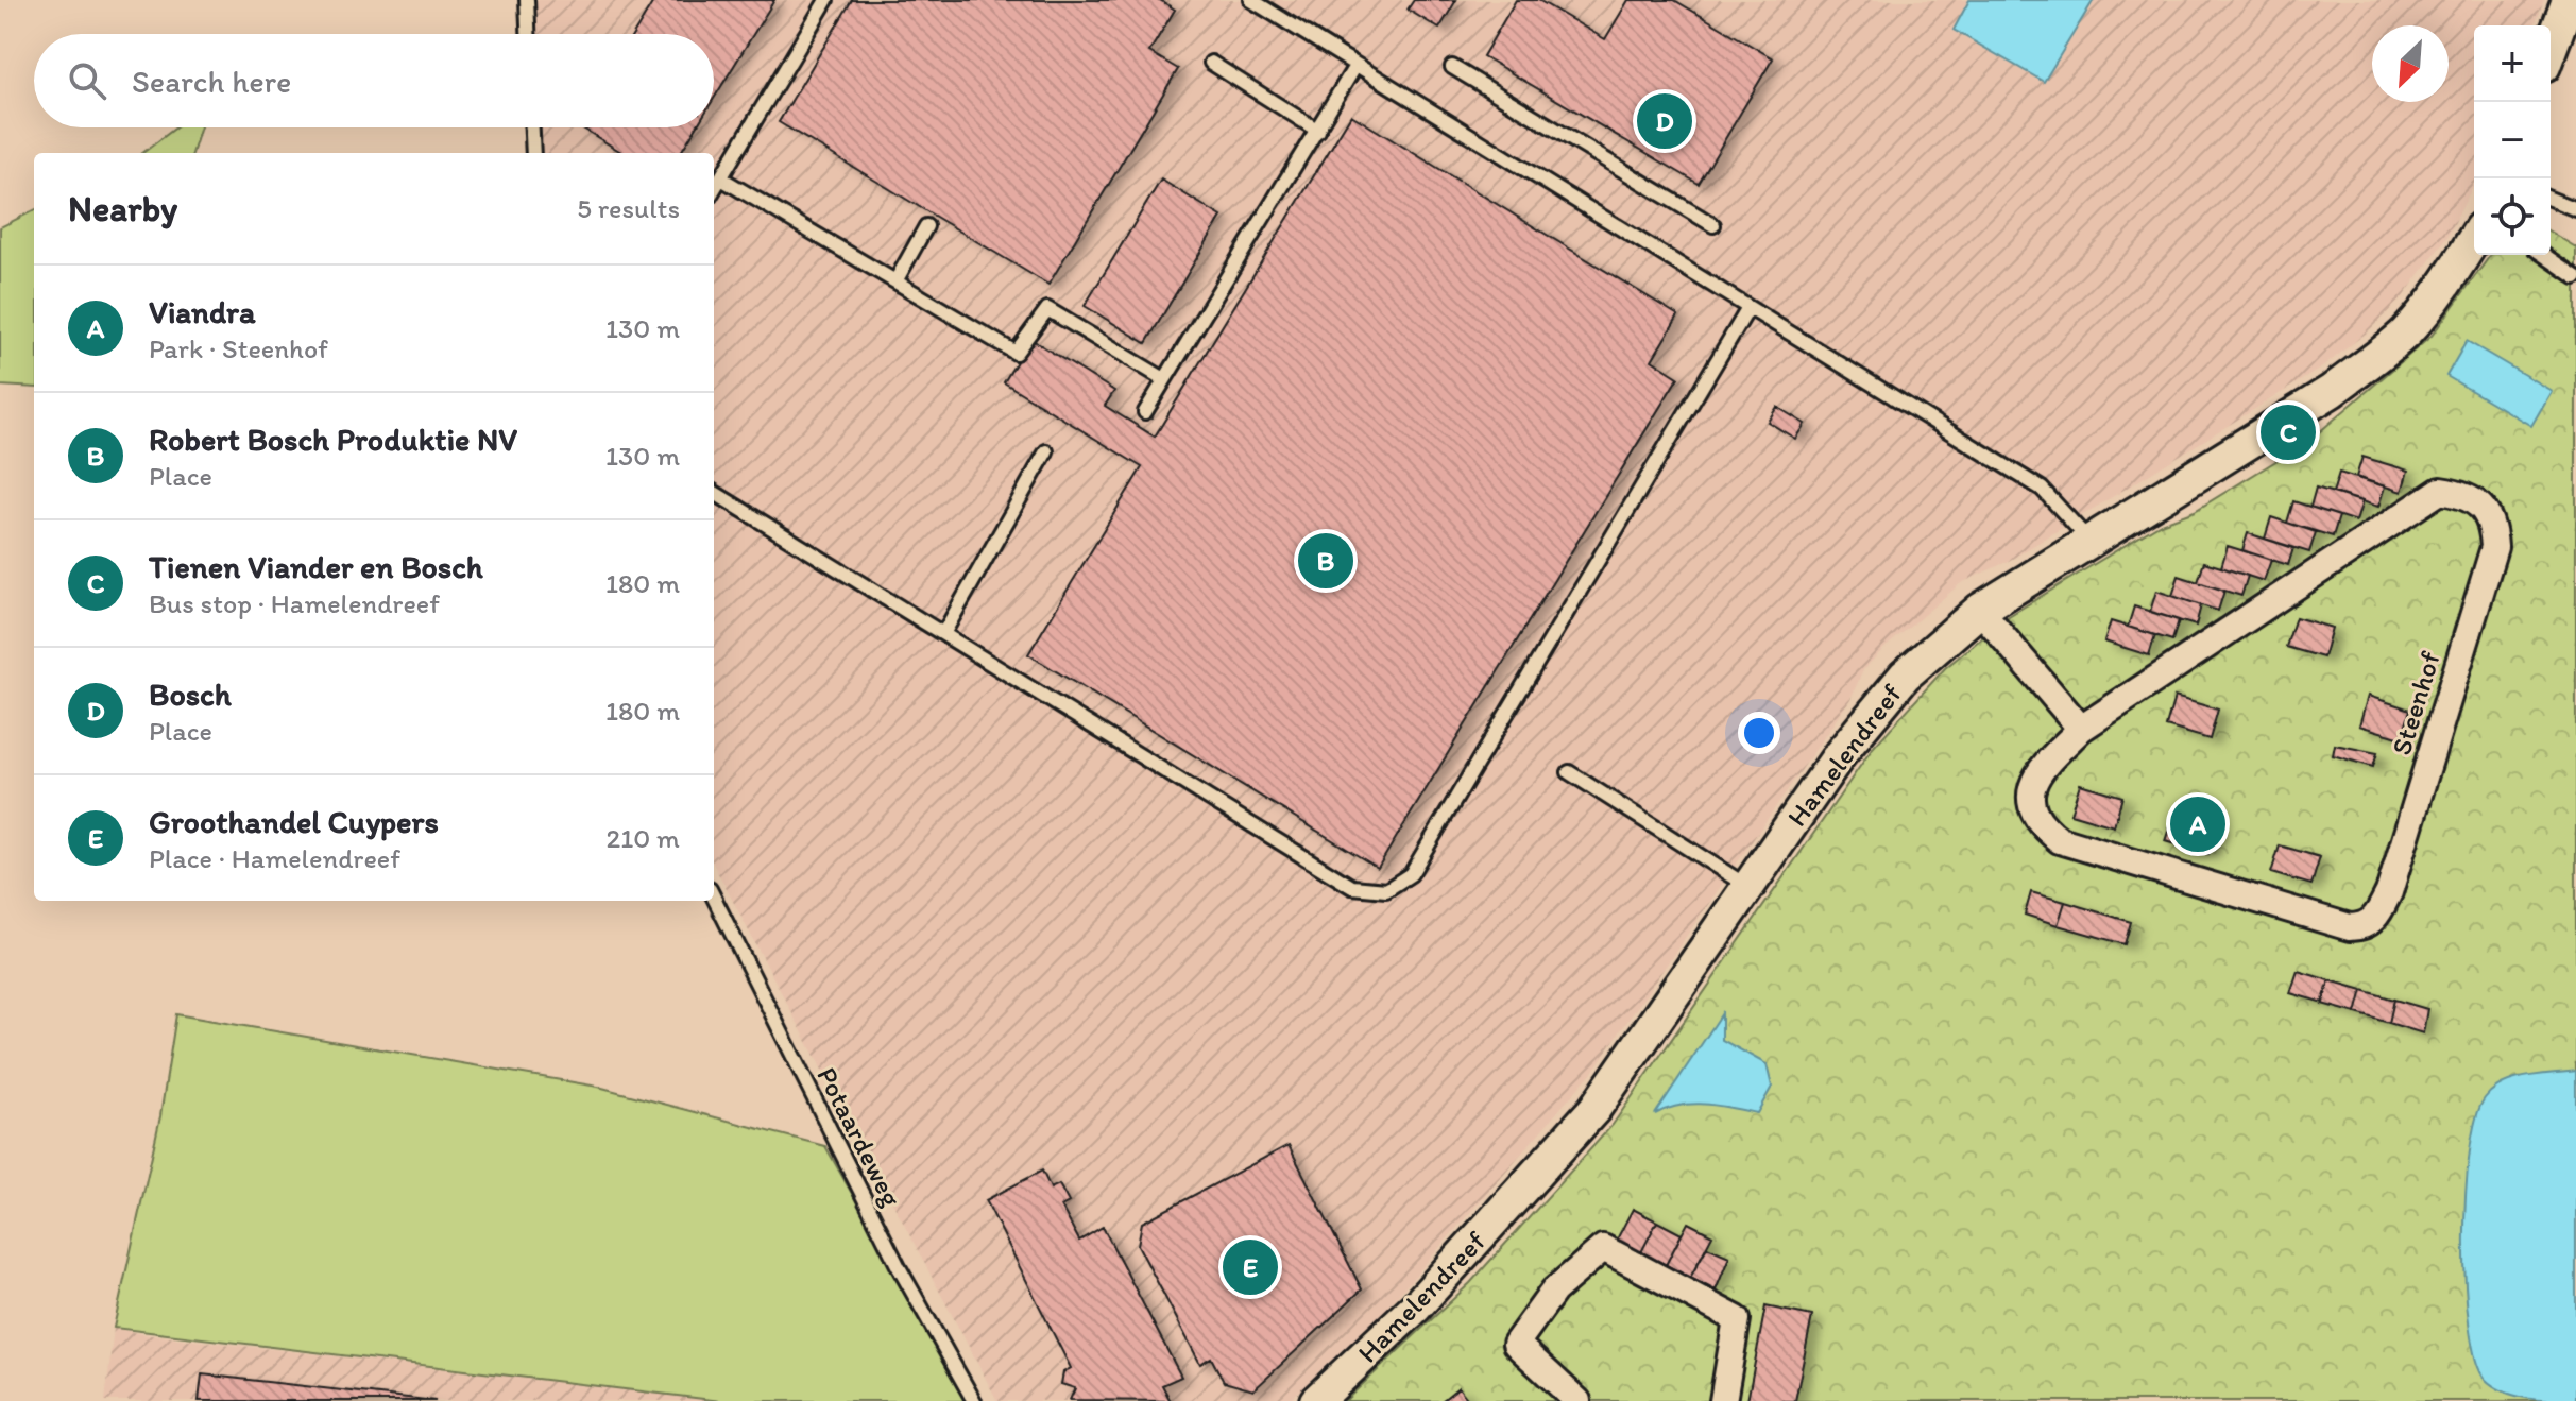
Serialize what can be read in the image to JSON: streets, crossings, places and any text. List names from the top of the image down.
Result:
{
  "streets": {
    "street": ["Steenhof", "Hamelendreef"],
    "lane": ["Potaardeweg"]
  },
  "north": "bottom left",
  "page": {
    "map_buttons": ["+", "−"],
    "search": "Search here",
    "pins": [
      "D",
      "C",
      "B",
      "A",
      "E"
    ],
    "heading": ["Nearby", "5 results"],
    "list": [
      {
        "mark": "A",
        "name": "Viandra",
        "note": "Park · Steenhof",
        "value": "130 m"
      },
      {
        "mark": "B",
        "name": "Robert Bosch Produktie NV",
        "note": "Place",
        "value": "130 m"
      },
      {
        "mark": "C",
        "name": "Tienen Viander en Bosch",
        "note": "Bus stop · Hamelendreef",
        "value": "180 m"
      },
      {
        "mark": "D",
        "name": "Bosch",
        "note": "Place",
        "value": "180 m"
      },
      {
        "mark": "E",
        "name": "Groothandel Cuypers",
        "note": "Place · Hamelendreef",
        "value": "210 m"
      }
    ]
  }
}
